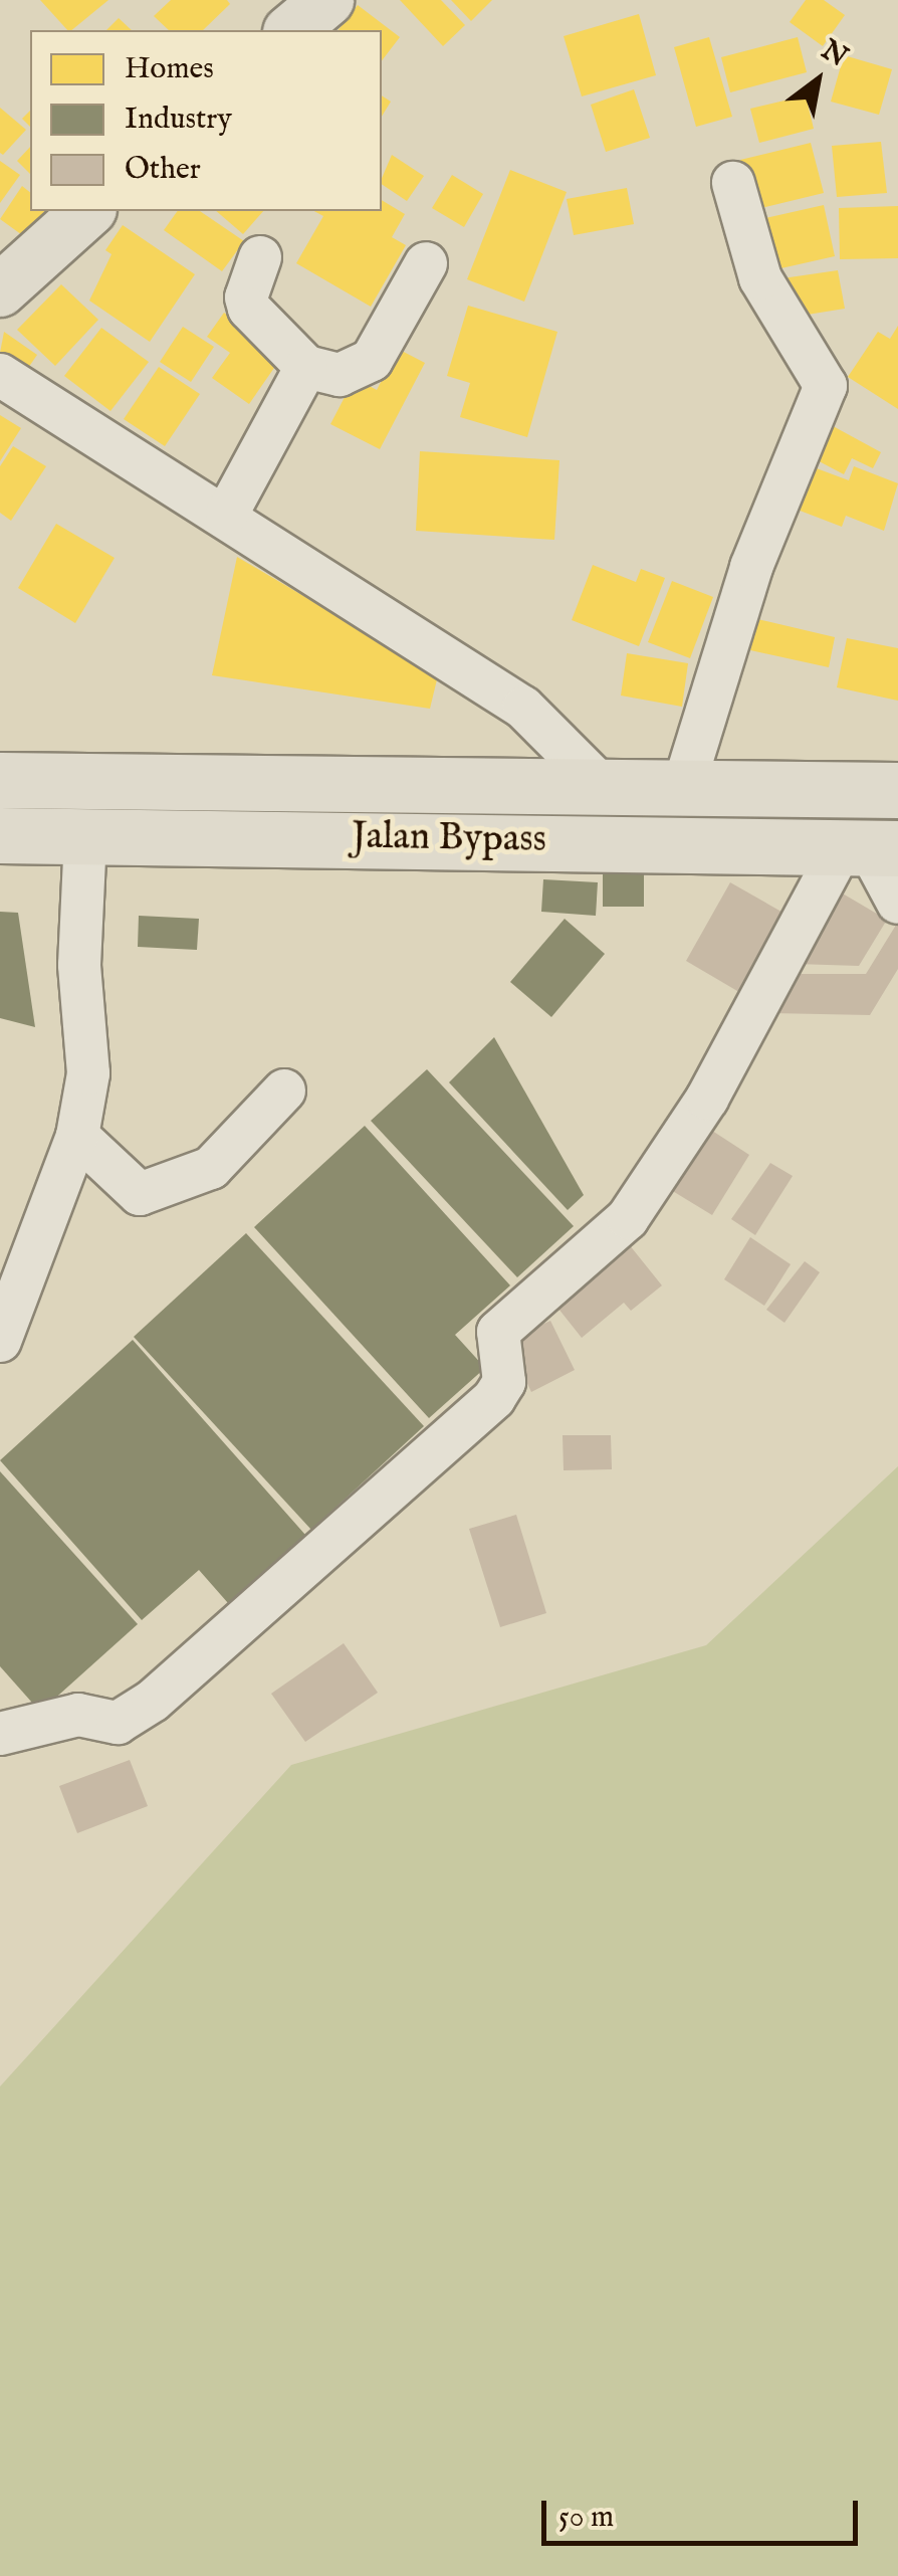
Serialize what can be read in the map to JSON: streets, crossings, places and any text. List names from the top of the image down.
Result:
{
  "streets": {
    "highway": ["Jalan Bypass"]
  },
  "legend": ["Homes", "Industry", "Other"],
  "scale_bar": "50 m",
  "north": "top right"
}
